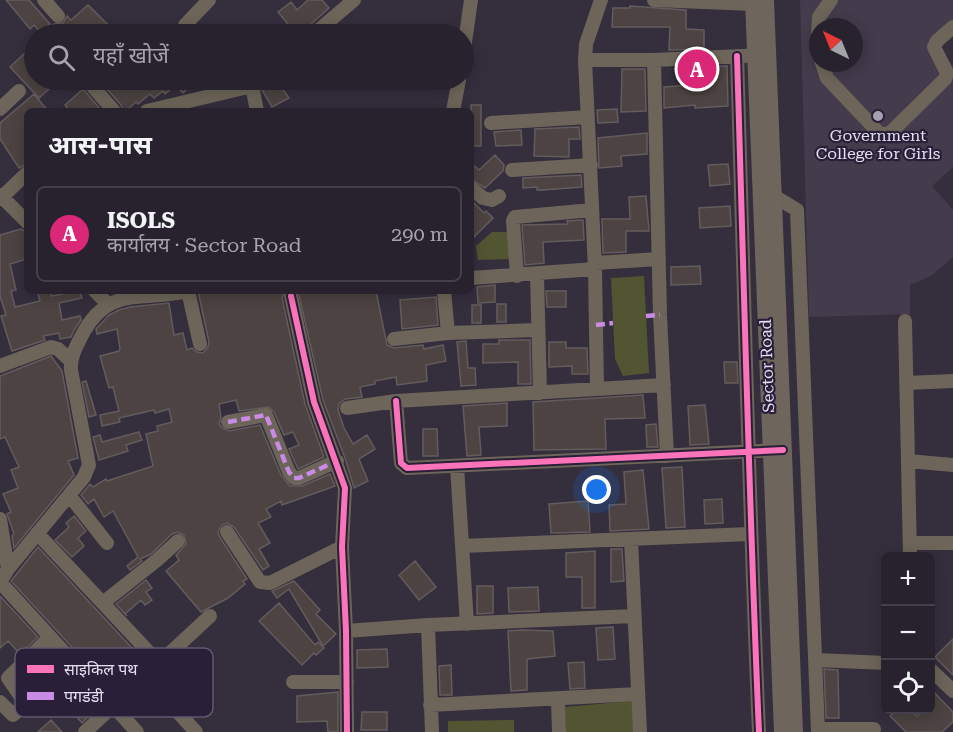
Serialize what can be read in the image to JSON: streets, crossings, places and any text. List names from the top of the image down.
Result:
{
  "streets": {
    "main road": ["Sector Road"]
  },
  "places": ["Government College for Girls"],
  "legend": ["साइकिल पथ", "पगडंडी"],
  "north": "top left",
  "page": {
    "search": "यहाँ खोजें",
    "pins": "A",
    "heading": "आस-पास",
    "list": [
      {
        "mark": "A",
        "name": "ISOLS",
        "note": "कार्यालय · Sector Road",
        "value": "290 m"
      }
    ],
    "map_buttons": ["+", "−"]
  }
}
